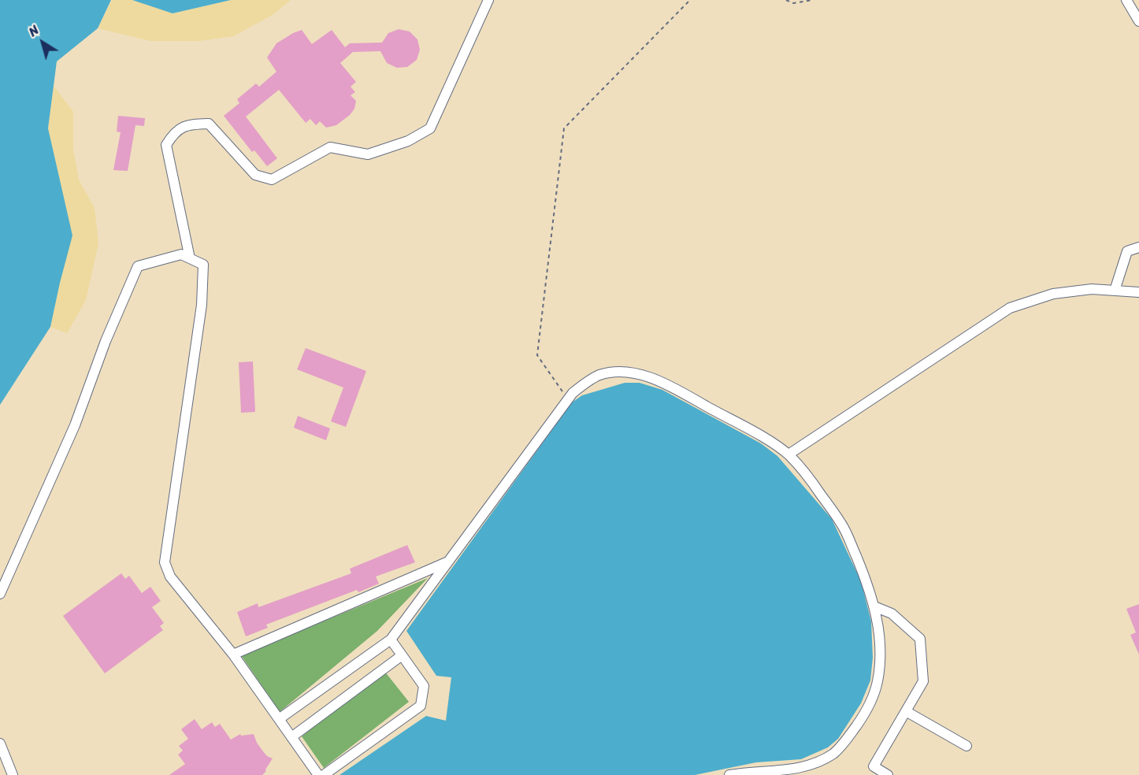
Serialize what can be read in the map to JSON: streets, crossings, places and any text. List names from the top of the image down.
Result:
{
  "north": "top left"
}
